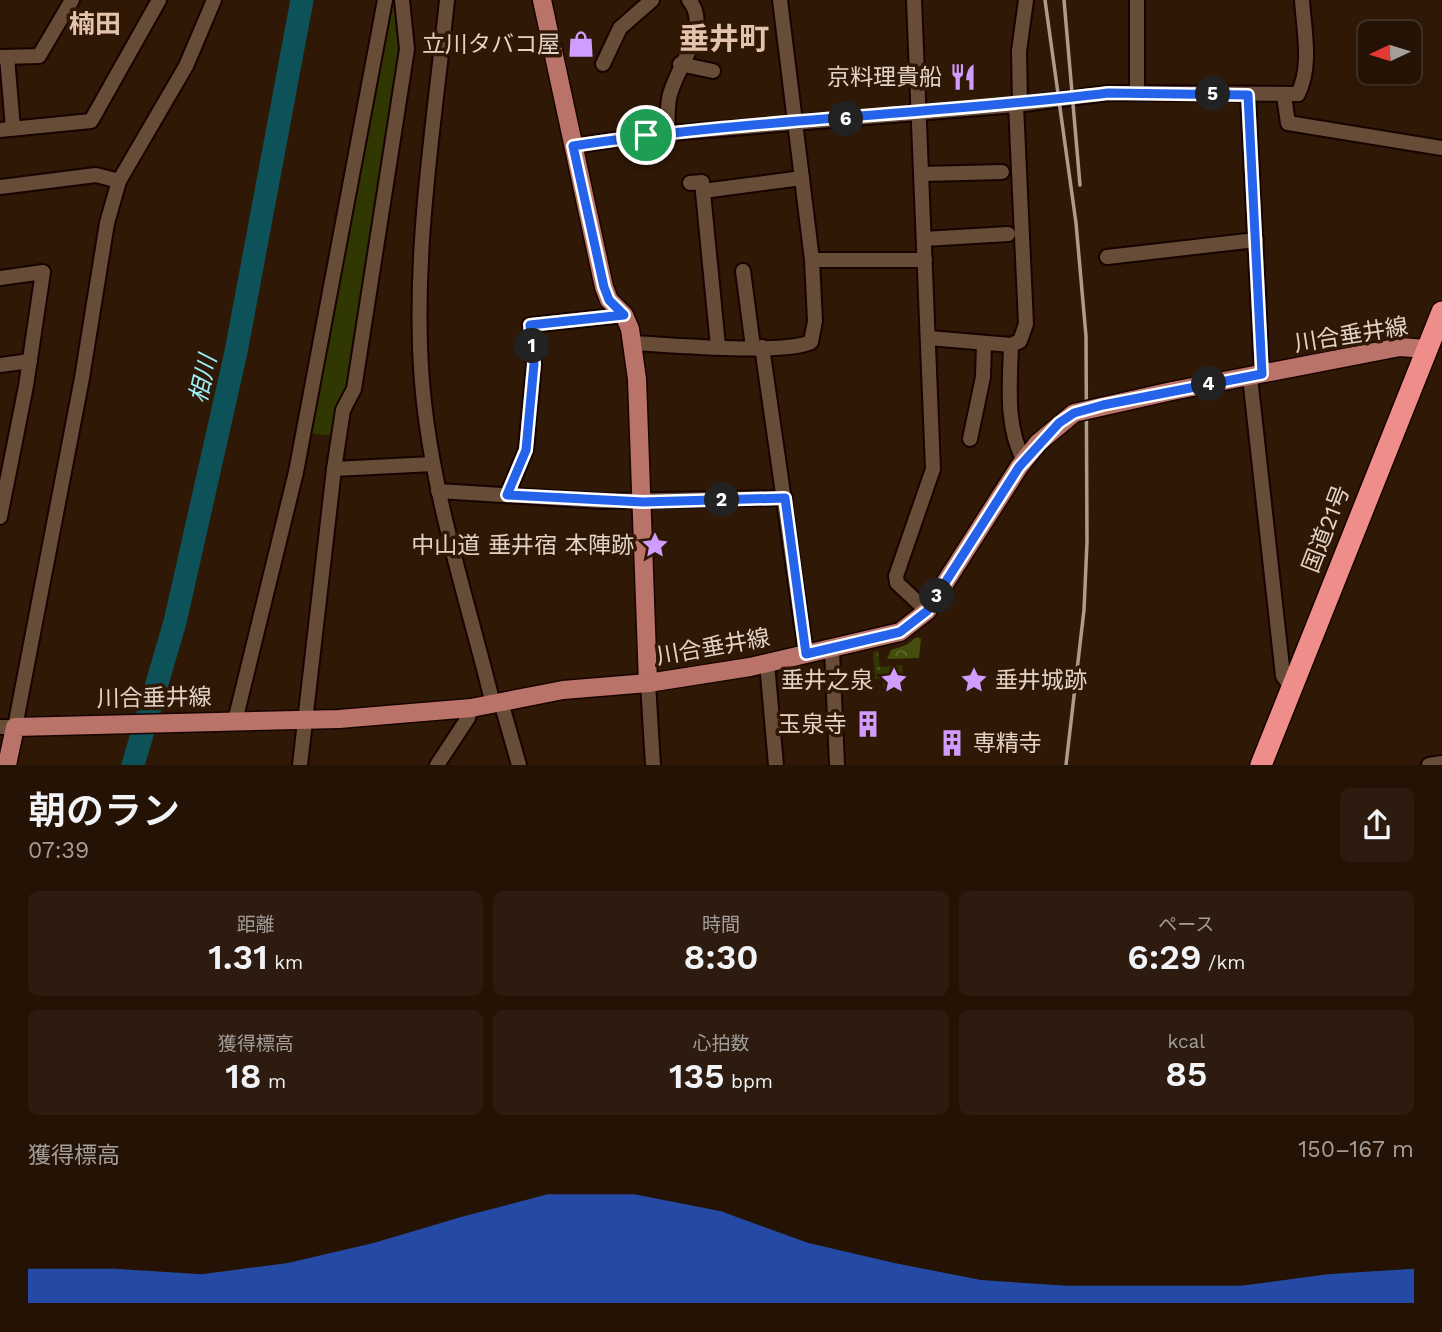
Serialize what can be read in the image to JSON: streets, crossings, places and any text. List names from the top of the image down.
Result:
{
  "streets": {
    "highway": ["国道21号"],
    "main road": ["川合垂井線"]
  },
  "crossings": [
    ["川合垂井線", "国道21号"]
  ],
  "districts": ["楠田", "垂井町"],
  "water": ["相川"],
  "places": {
    "shop": ["立川タバコ屋"],
    "restaurant": ["京料理貴船"],
    "place": ["中山道 垂井宿 本陣跡", "垂井之泉", "垂井城跡"],
    "building": ["玉泉寺", "専精寺"]
  },
  "north": "left",
  "page": {
    "pins": [
      "5",
      "6",
      "1",
      "4",
      "2",
      "3"
    ],
    "heading": ["朝のラン", "07:39"],
    "stats": [
      ["距離", "1.31 km"],
      ["時間", "8:30"],
      ["ペース", "6:29 /km"],
      ["獲得標高", "18 m"],
      ["心拍数", "135 bpm"],
      ["kcal", "85"]
    ],
    "chart": ["獲得標高", "150–167 m"]
  }
}
